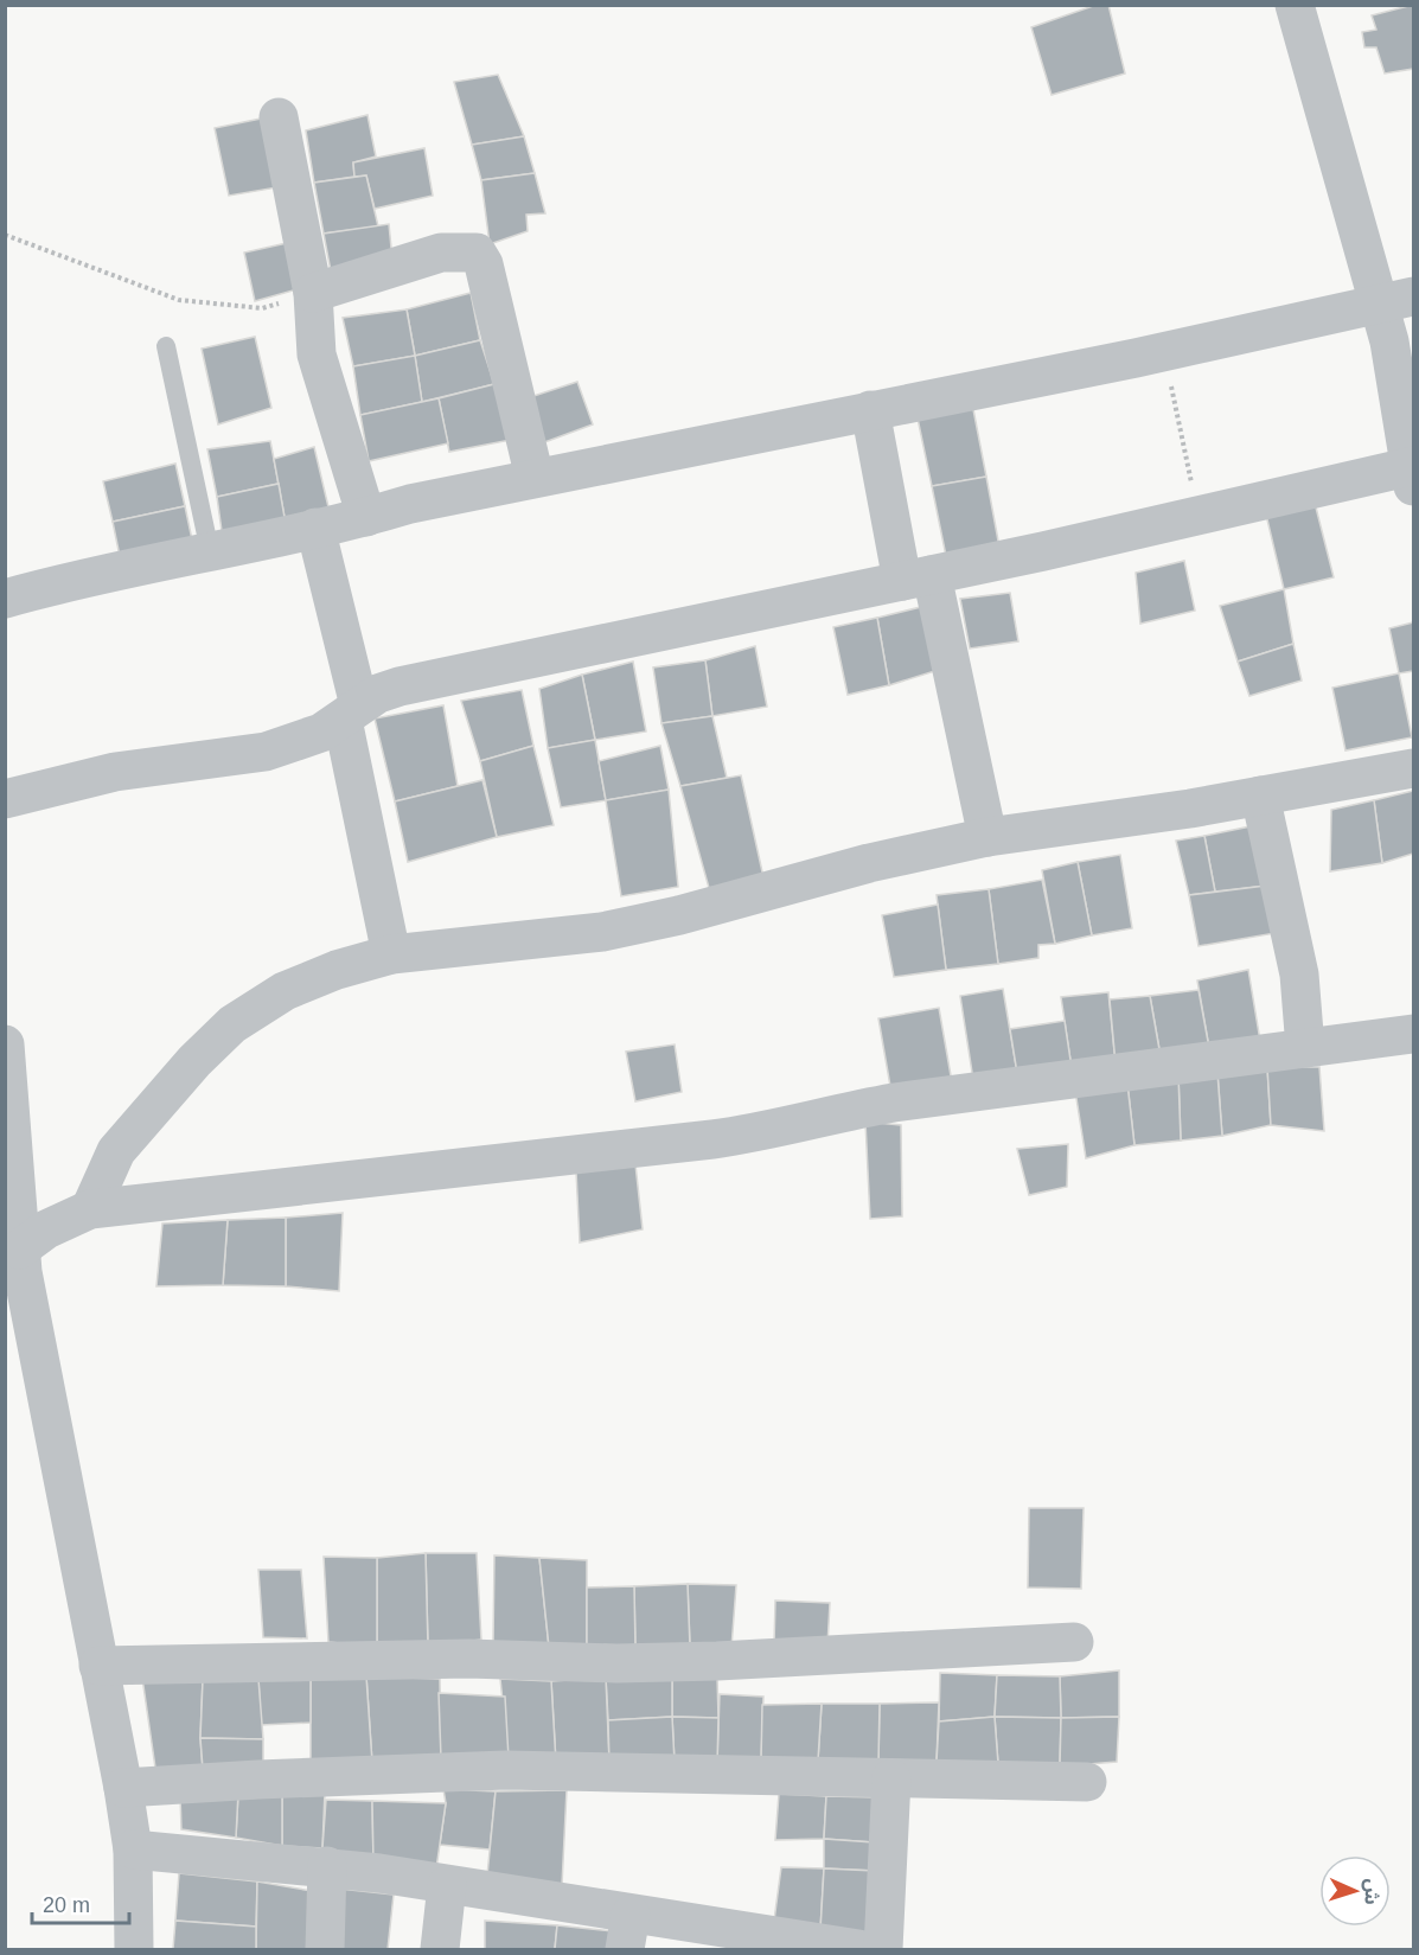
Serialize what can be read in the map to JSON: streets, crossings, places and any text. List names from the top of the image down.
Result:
{
  "scale_bar": "20 m",
  "north": "right"
}
